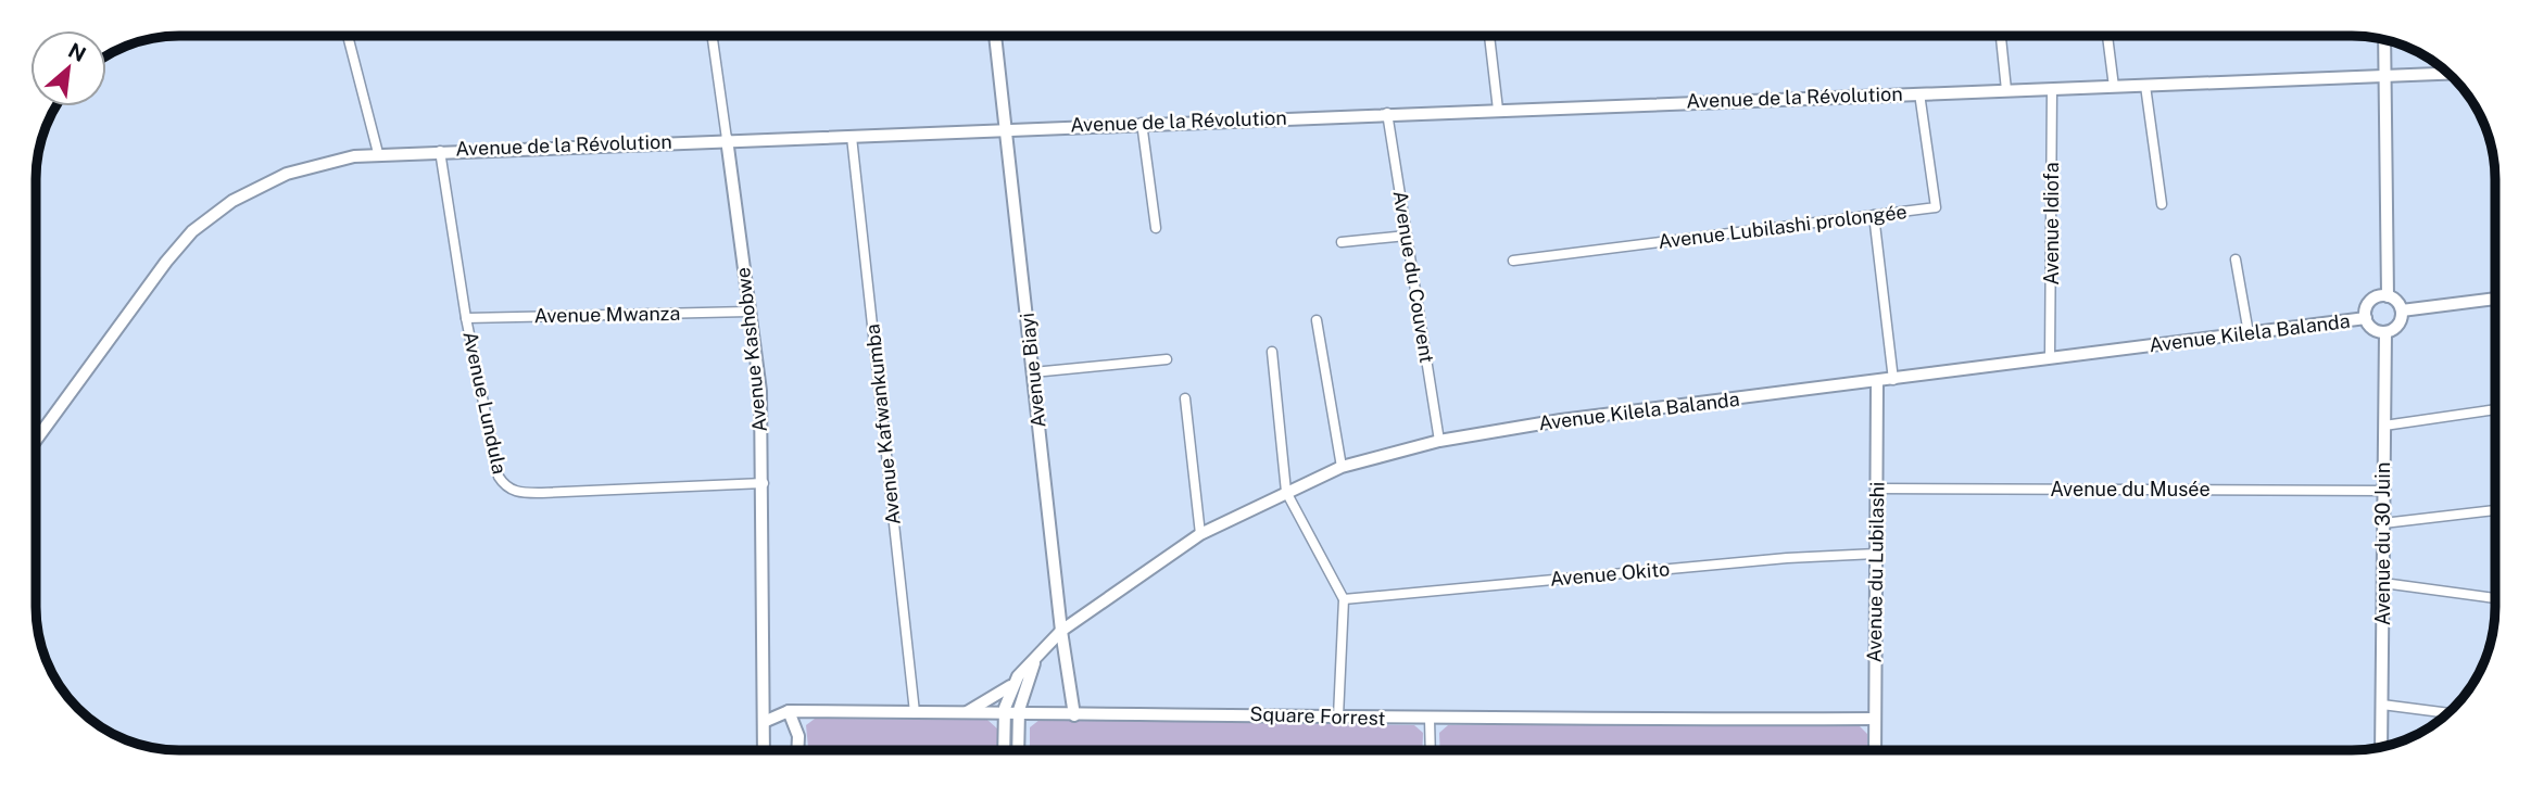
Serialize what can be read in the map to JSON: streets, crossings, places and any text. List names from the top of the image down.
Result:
{
  "streets": {
    "street": [
      "Avenue de la Révolution",
      "Avenue Idiofa",
      "Avenue Lubilashi prolongée",
      "Avenue du Couvent",
      "Avenue Mwanza",
      "Avenue Kilela Balanda",
      "Avenue Kashobwe",
      "Avenue Biayi",
      "Avenue Lundula",
      "Avenue Kafwankumba",
      "Avenue du Musée",
      "Avenue du 30 Juin",
      "Avenue du Lubilashi",
      "Avenue Okito",
      "Square Forrest"
    ]
  },
  "crossings": [
    ["Avenue de la Révolution", "Avenue Idiofa"],
    ["Avenue de la Révolution", "Avenue Lubilashi prolongée"],
    ["Avenue de la Révolution", "Avenue du Couvent"],
    ["Avenue de la Révolution", "Avenue Kashobwe"],
    ["Avenue de la Révolution", "Avenue Biayi"],
    ["Avenue de la Révolution", "Avenue Lundula"],
    ["Avenue de la Révolution", "Avenue Kafwankumba"],
    ["Avenue Idiofa", "Avenue Kilela Balanda"],
    ["Avenue du Couvent", "Avenue Kilela Balanda"],
    ["Avenue Mwanza", "Avenue Kashobwe"],
    ["Avenue Mwanza", "Avenue Lundula"],
    ["Avenue Kilela Balanda", "Avenue Biayi"],
    ["Avenue Kilela Balanda", "Avenue du 30 Juin"],
    ["Avenue Kilela Balanda", "Avenue du Lubilashi"],
    ["Avenue Kilela Balanda", "Square Forrest"],
    ["Avenue Kashobwe", "Avenue Lundula"],
    ["Avenue Kashobwe", "Square Forrest"],
    ["Avenue Biayi", "Square Forrest"],
    ["Avenue Kafwankumba", "Square Forrest"],
    ["Avenue du Musée", "Avenue du 30 Juin"],
    ["Avenue du Musée", "Avenue du Lubilashi"],
    ["Avenue du Lubilashi", "Avenue Okito"],
    ["Avenue du Lubilashi", "Square Forrest"]
  ],
  "north": "top right"
}
